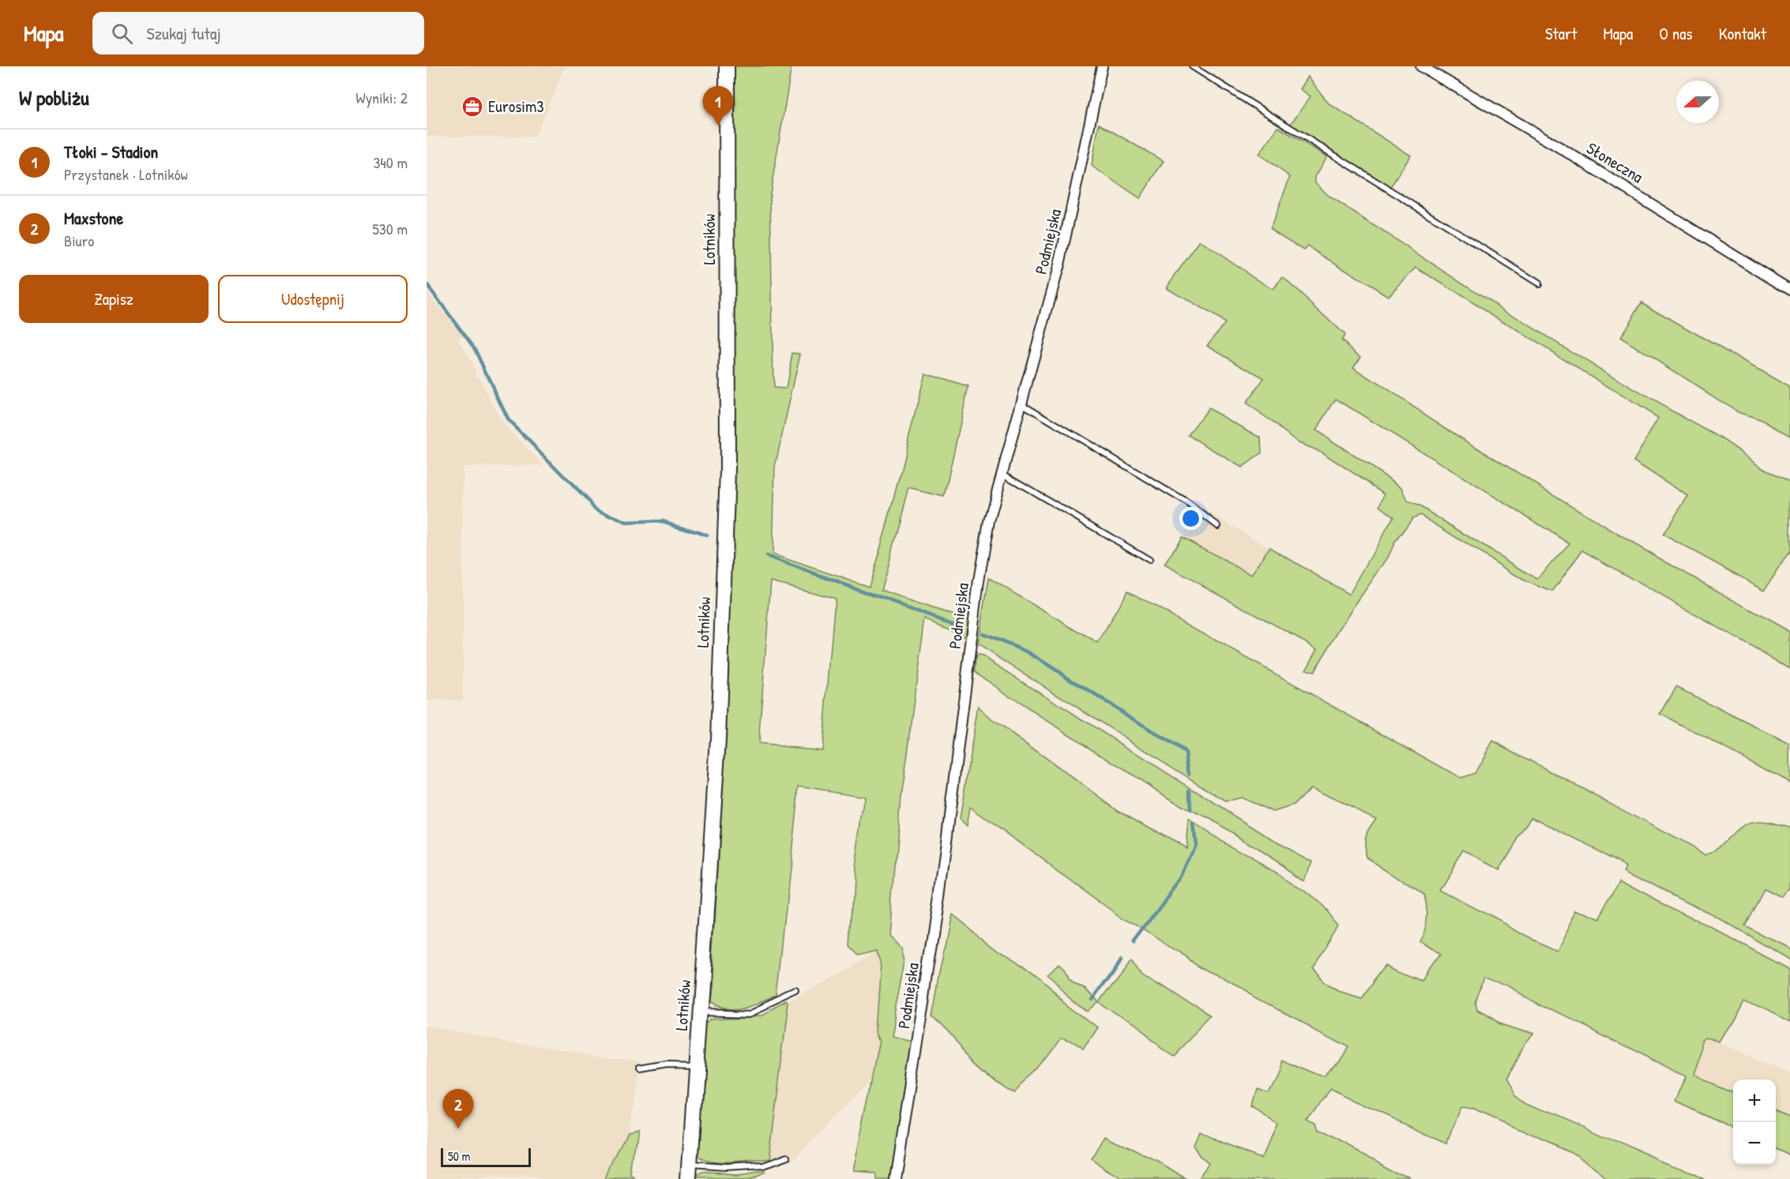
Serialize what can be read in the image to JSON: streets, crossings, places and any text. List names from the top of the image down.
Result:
{
  "streets": {
    "street": ["Słoneczna", "Lotników", "Podmiejska"]
  },
  "places": {
    "office": ["Eurosim3"]
  },
  "scale_bar": "50 m",
  "north": "left",
  "page": {
    "header": "Mapa",
    "search": "Szukaj tutaj",
    "nav": [
      "Start",
      "Mapa",
      "O nas",
      "Kontakt"
    ],
    "heading": ["W pobliżu", "Wyniki: 2"],
    "pins": ["1", "2"],
    "list": [
      {
        "mark": "1",
        "name": "Tłoki - Stadion",
        "note": "Przystanek · Lotników",
        "value": "340 m"
      },
      {
        "mark": "2",
        "name": "Maxstone",
        "note": "Biuro",
        "value": "530 m"
      }
    ],
    "buttons": ["Zapisz", "Udostępnij"],
    "map_buttons": ["+", "−"],
    "scale": "50 m"
  }
}
